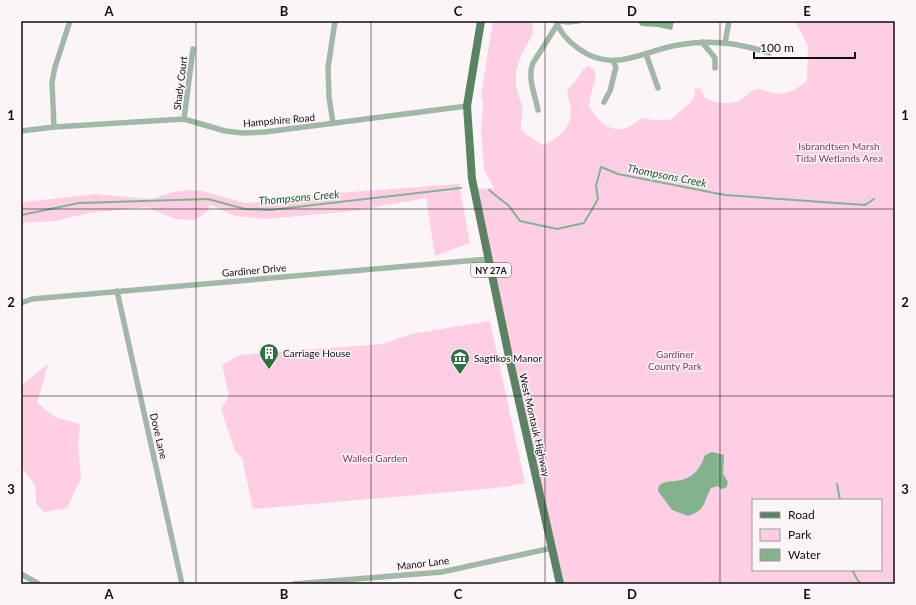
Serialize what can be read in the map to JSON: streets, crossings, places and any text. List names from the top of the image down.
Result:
{
  "streets": {
    "main road": ["NY 27A", "West Montauk Highway"],
    "street": [
      "Shady Court",
      "Hampshire Road",
      "Gardiner Drive",
      "Dove Lane",
      "Manor Lane"
    ]
  },
  "crossings": [
    ["Shady Court", "Hampshire Road"],
    ["Hampshire Road", "West Montauk Highway"],
    ["Gardiner Drive", "West Montauk Highway"],
    ["Gardiner Drive", "Dove Lane"],
    ["NY 27A", "West Montauk Highway"],
    ["NY 27A", "Manor Lane"],
    ["West Montauk Highway", "Manor Lane"]
  ],
  "water": ["Thompsons Creek"],
  "parks": ["Isbrandtsen Marsh Tidal Wetlands Area", "Gardiner County Park", "Walled Garden"],
  "places": {
    "building": ["Carriage House"],
    "museum": ["Sagtikos Manor"]
  },
  "legend": ["Road", "Park", "Water"],
  "scale_bar": "100 m",
  "grid": {
    "columns": [
      "A",
      "B",
      "C",
      "D",
      "E"
    ],
    "rows": ["1", "2", "3"]
  }
}
